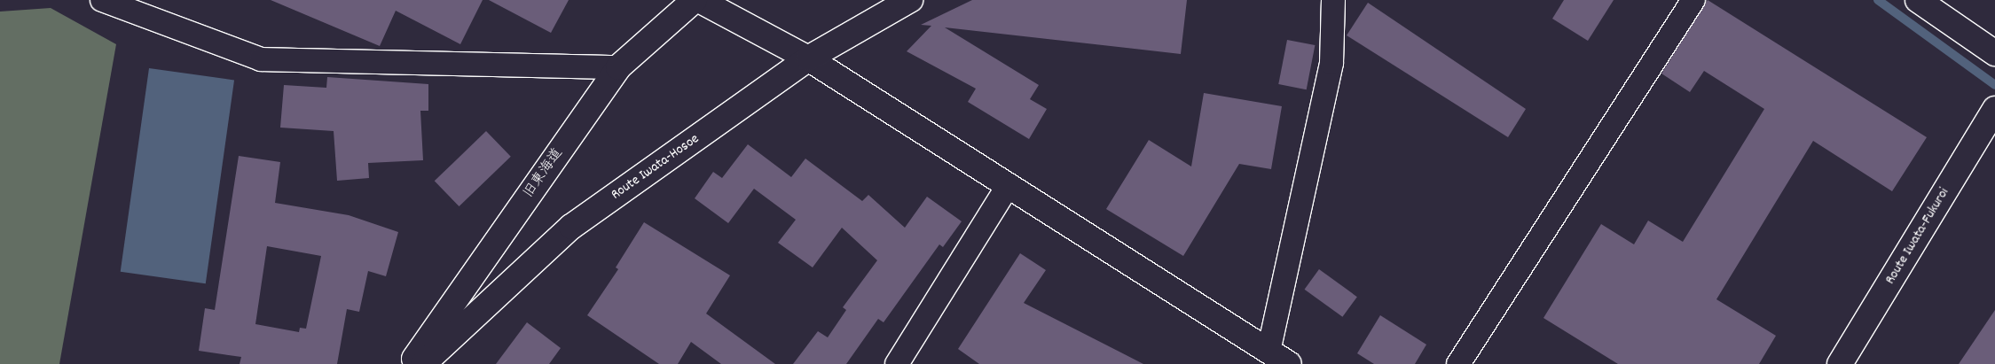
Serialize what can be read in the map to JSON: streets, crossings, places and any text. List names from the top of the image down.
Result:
{
  "streets": {
    "street": ["Route Iwata-Hosoe", "旧東海道", "Route Iwata-Fukuroi"]
  }
}
